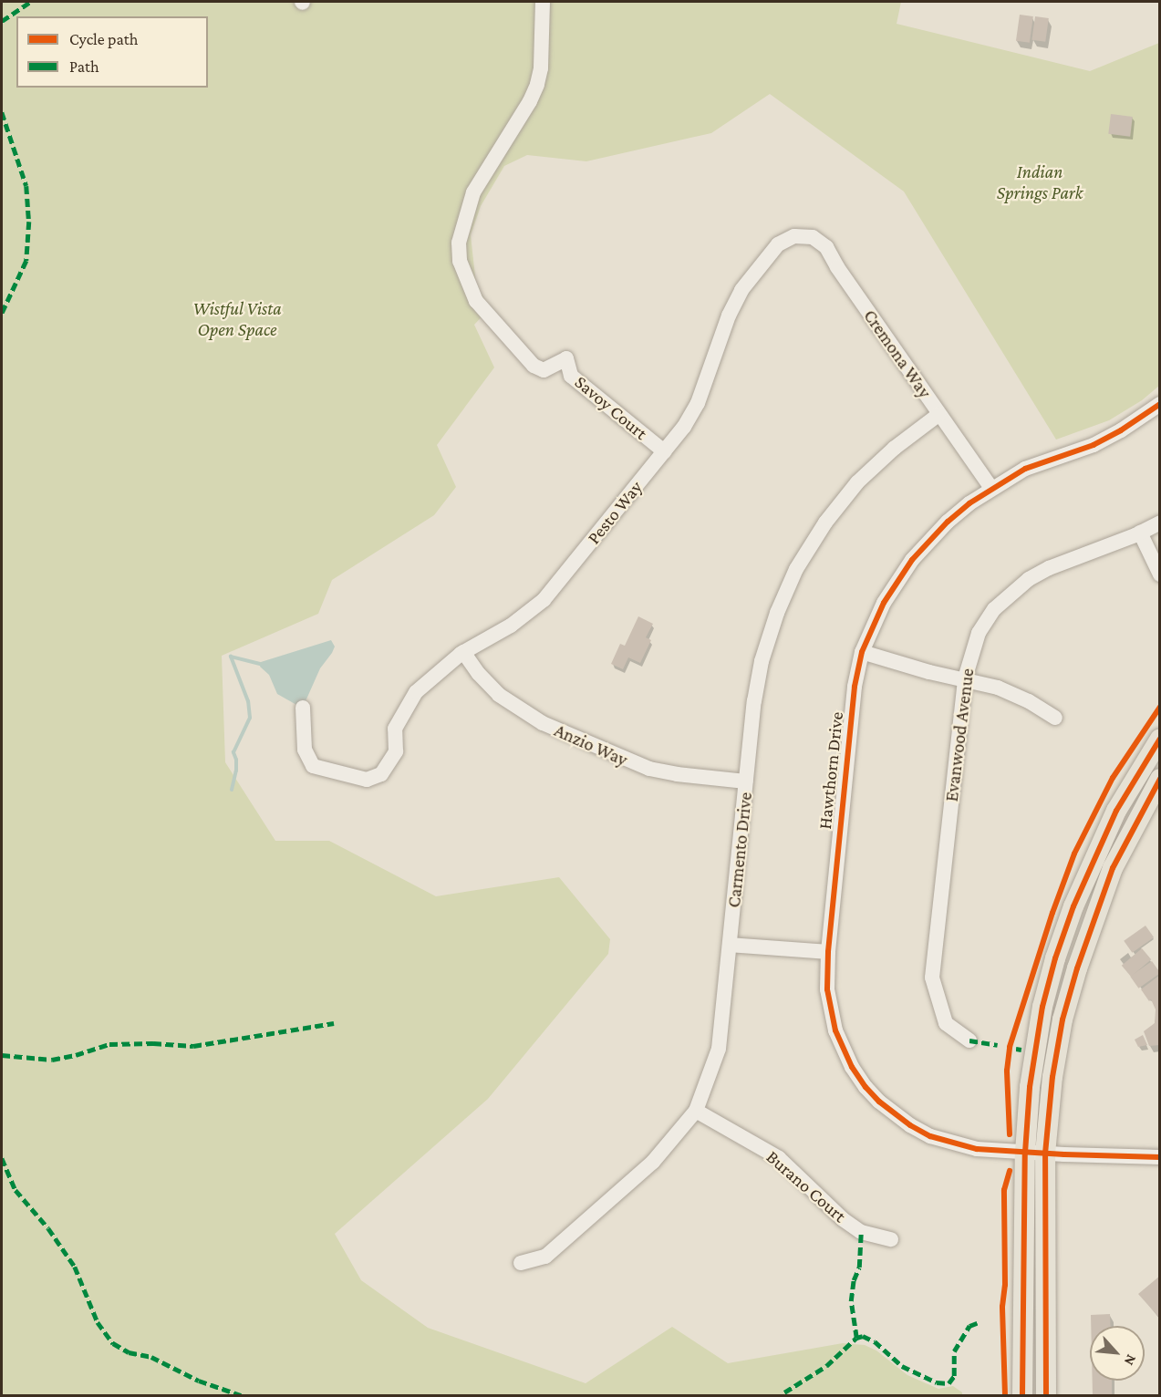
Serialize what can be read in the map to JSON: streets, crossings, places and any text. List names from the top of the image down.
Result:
{
  "streets": {
    "street": [
      "Cremona Way",
      "Savoy Court",
      "Pesto Way",
      "Evanwood Avenue",
      "Anzio Way",
      "Hawthorn Drive",
      "Carmento Drive",
      "Burano Court"
    ]
  },
  "crossings": [
    ["Cremona Way", "Pesto Way"],
    ["Cremona Way", "Hawthorn Drive"],
    ["Cremona Way", "Carmento Drive"],
    ["Savoy Court", "Pesto Way"],
    ["Pesto Way", "Anzio Way"],
    ["Anzio Way", "Carmento Drive"],
    ["Carmento Drive", "Burano Court"]
  ],
  "parks": ["Indian Springs Park", "Wistful Vista Open Space"],
  "legend": ["Cycle path", "Path"],
  "north": "bottom right"
}
